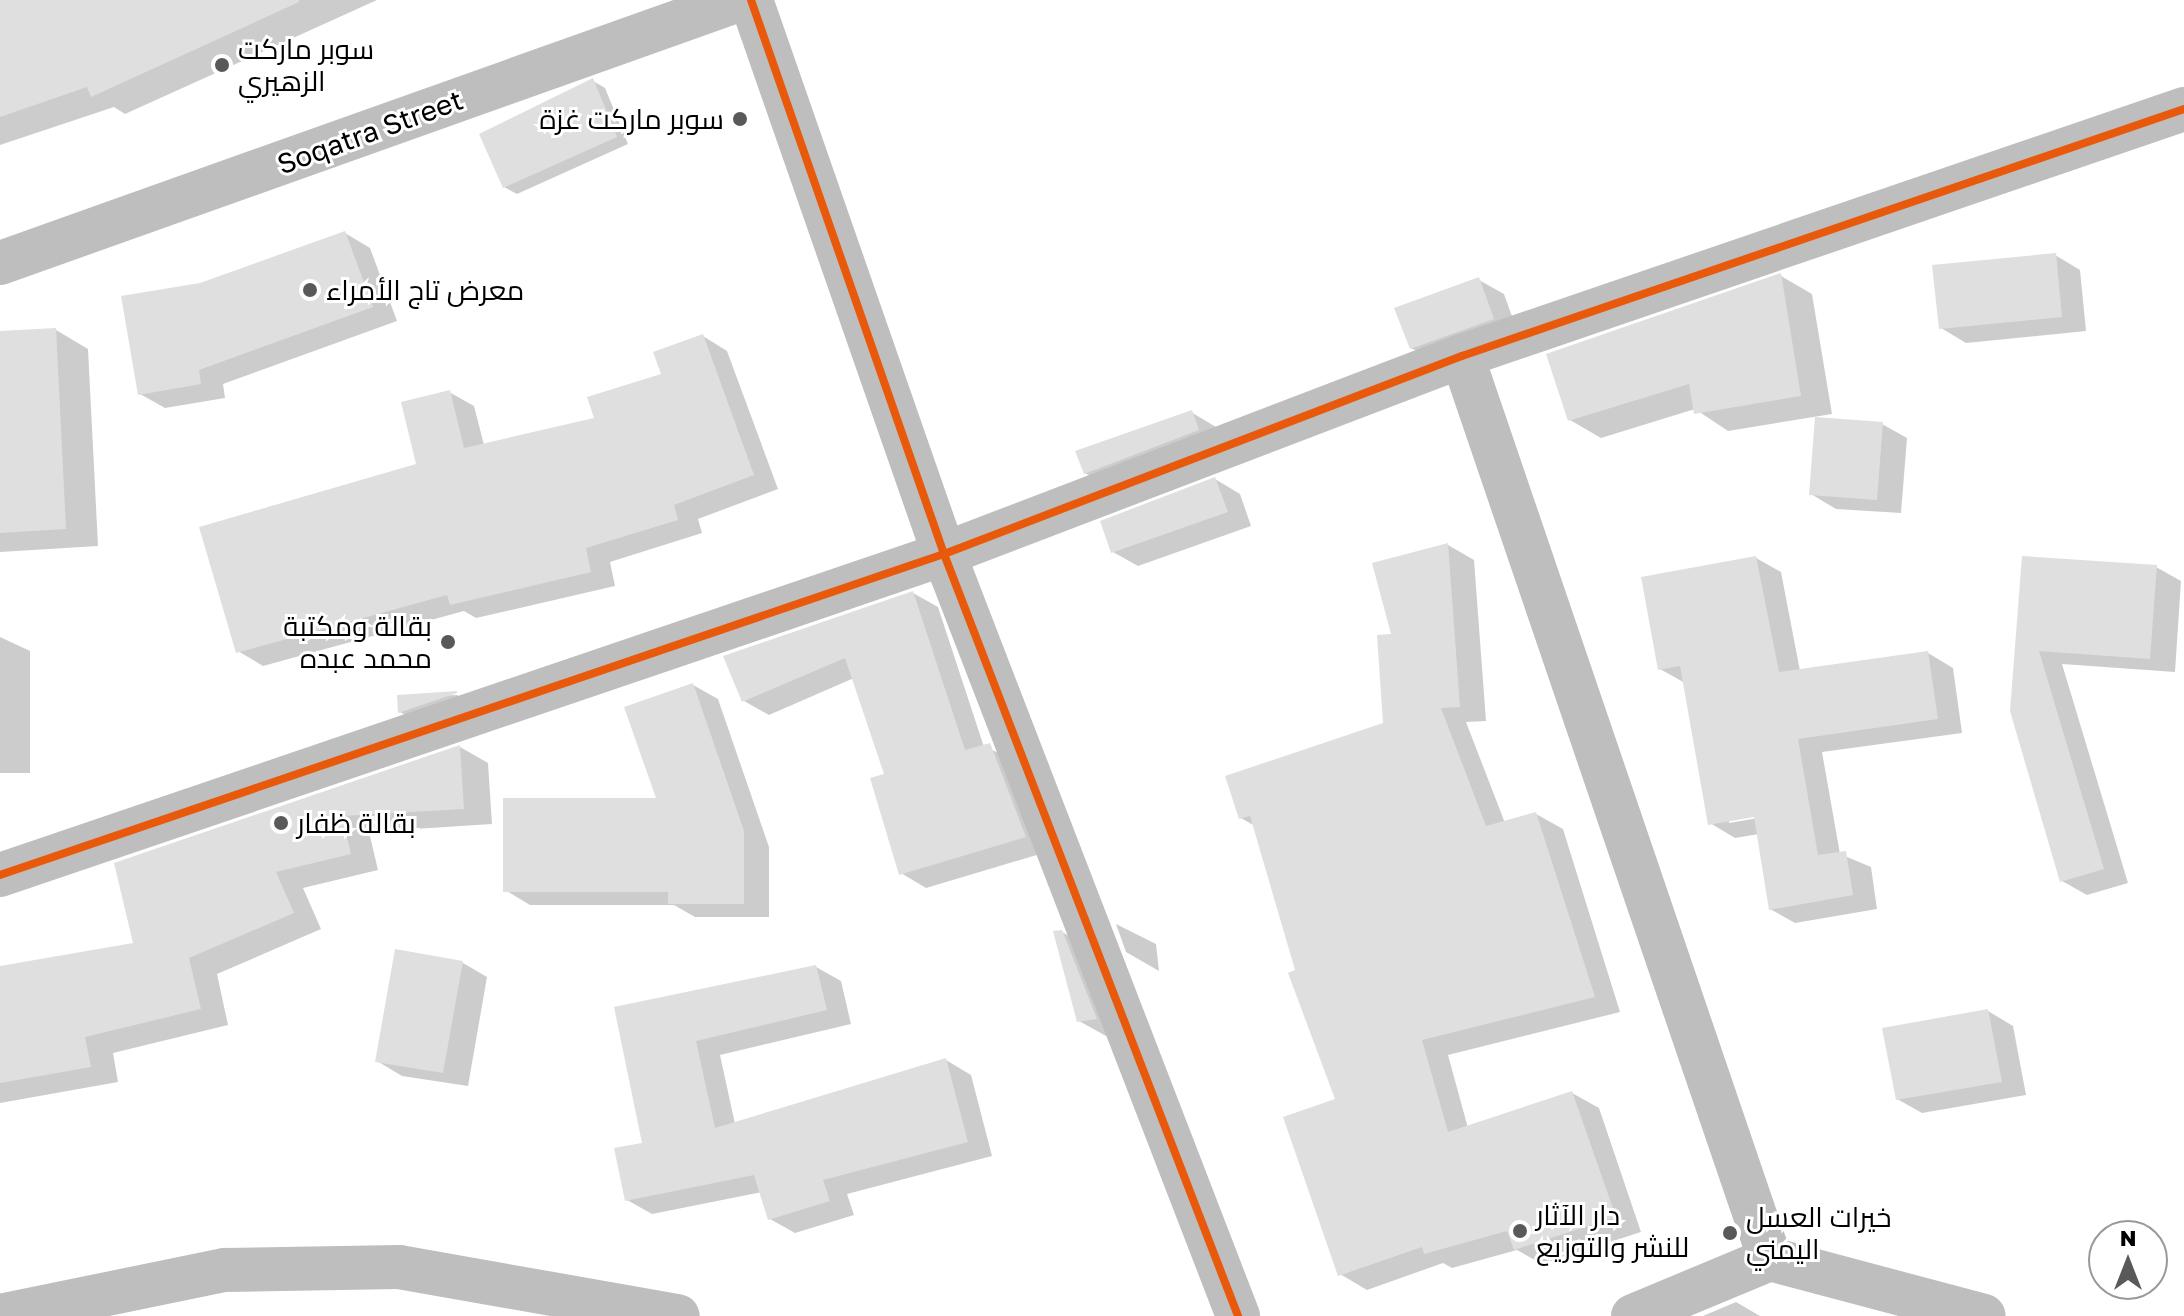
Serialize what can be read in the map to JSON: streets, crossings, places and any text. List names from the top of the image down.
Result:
{
  "streets": {
    "street": ["Soqatra Street"]
  },
  "places": [
    "سوبر ماركت الزهيري",
    "سوبر ماركت غزة",
    "معرض تاج الأمراء",
    "بقالة ومكتبة محمد عبده",
    "بقالة ظفار",
    "دار الآثار للنشر والتوزيع",
    "خيرات العسل اليمني"
  ],
  "north": "top"
}
